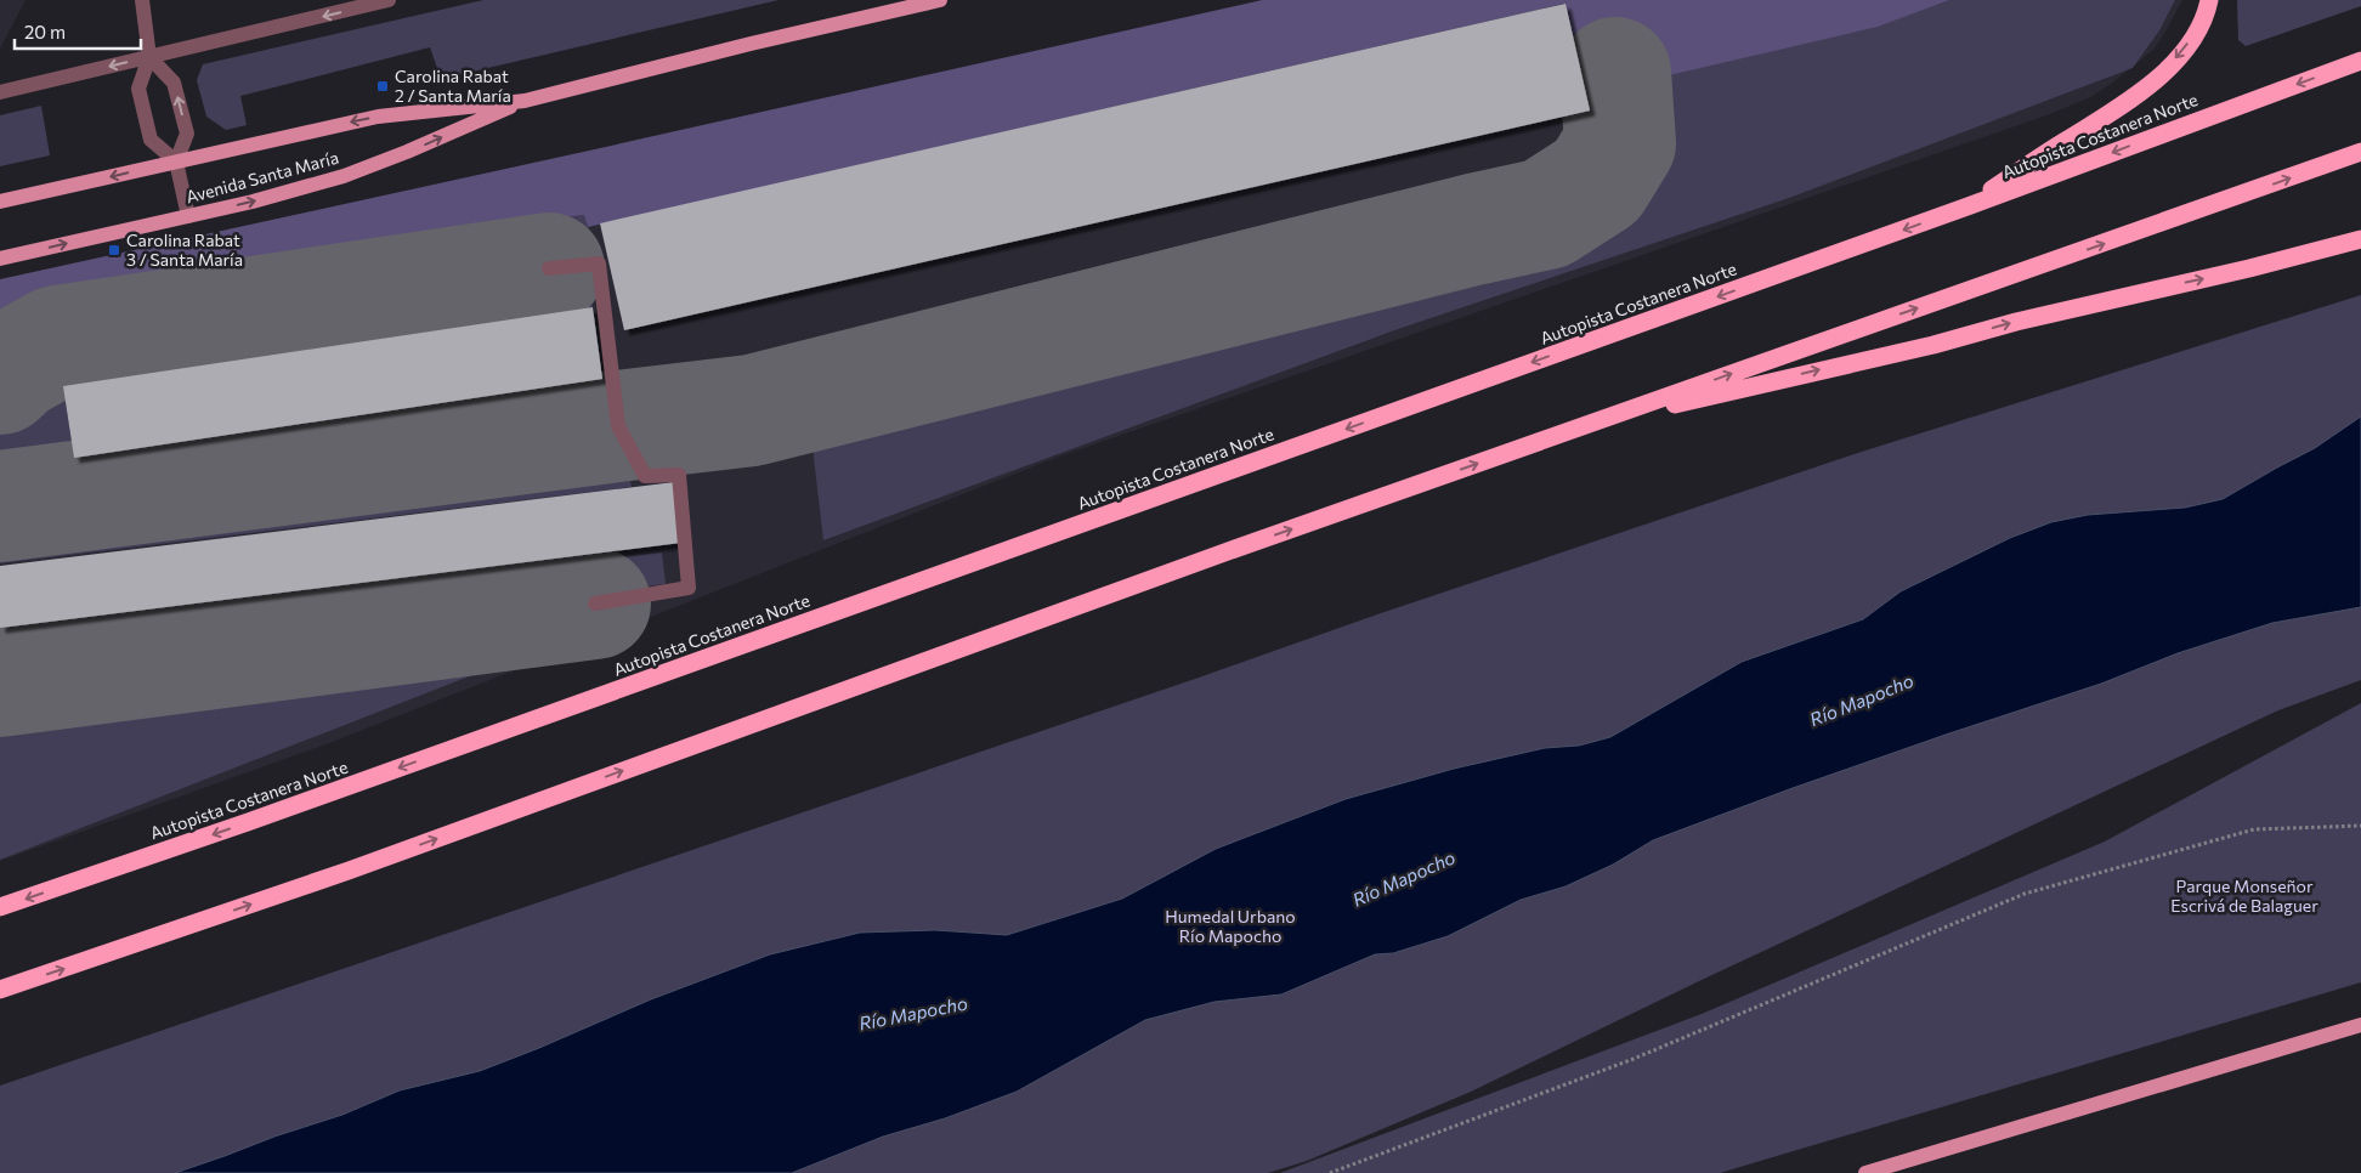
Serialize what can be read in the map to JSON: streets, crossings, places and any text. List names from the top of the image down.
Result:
{
  "streets": {
    "highway": ["Autopista Costanera Norte"],
    "main road": ["Avenida Santa María"]
  },
  "water": ["Río Mapocho"],
  "parks": ["Parque Monseñor Escrivá de Balaguer", "Humedal Urbano Río Mapocho"],
  "places": {
    "transit": ["Carolina Rabat 2 / Santa María", "Carolina Rabat 3 / Santa María"]
  },
  "scale_bar": "20 m"
}
